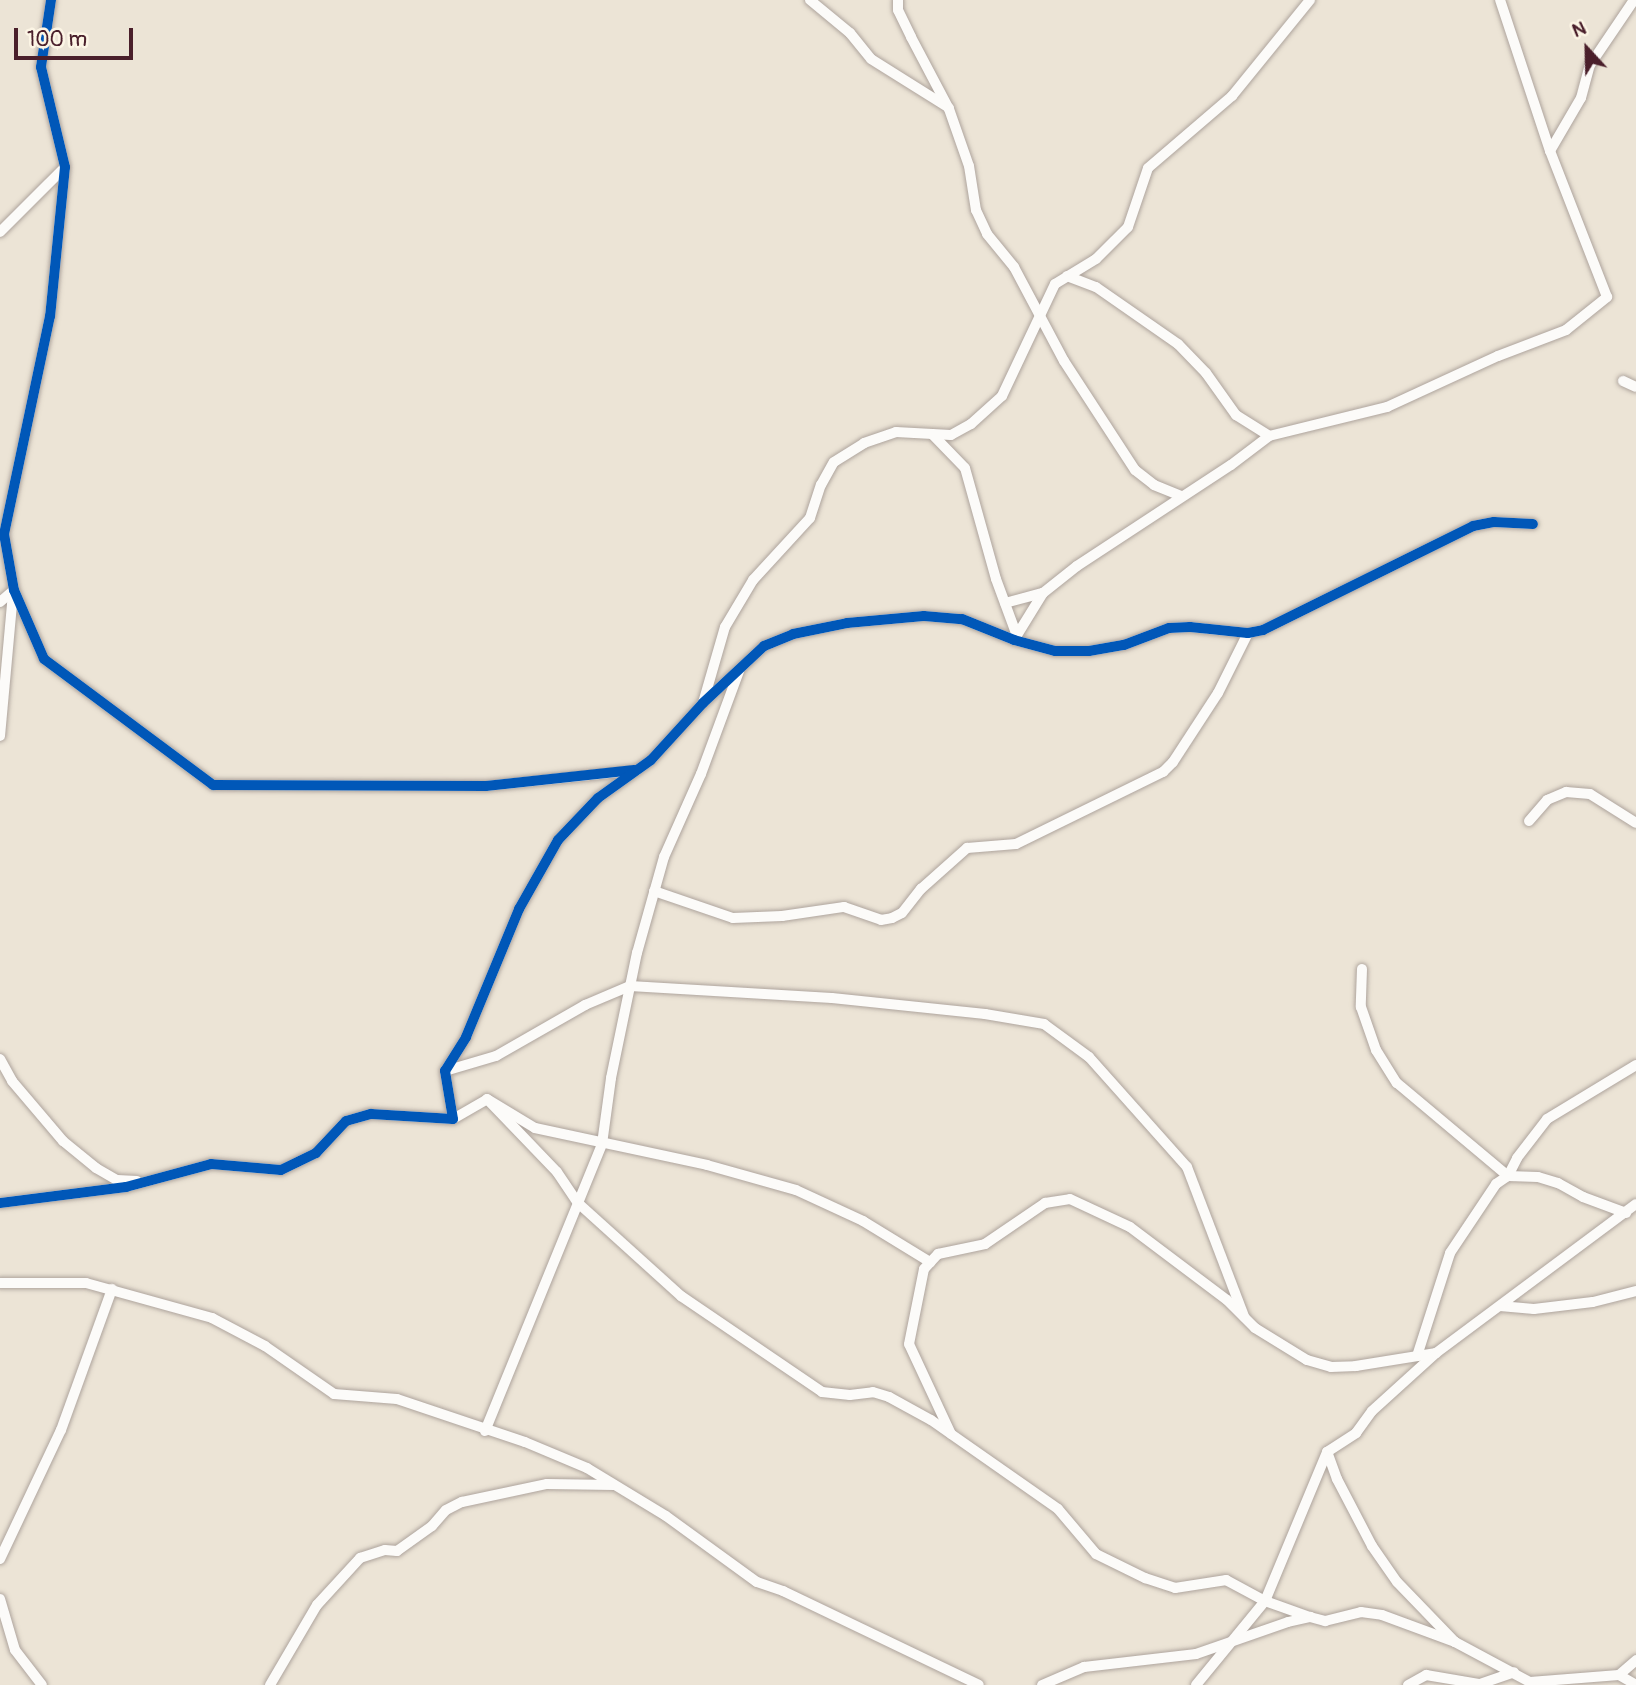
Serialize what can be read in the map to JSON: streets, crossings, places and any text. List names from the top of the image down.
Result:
{
  "scale_bar": "100 m",
  "north": "top"
}
